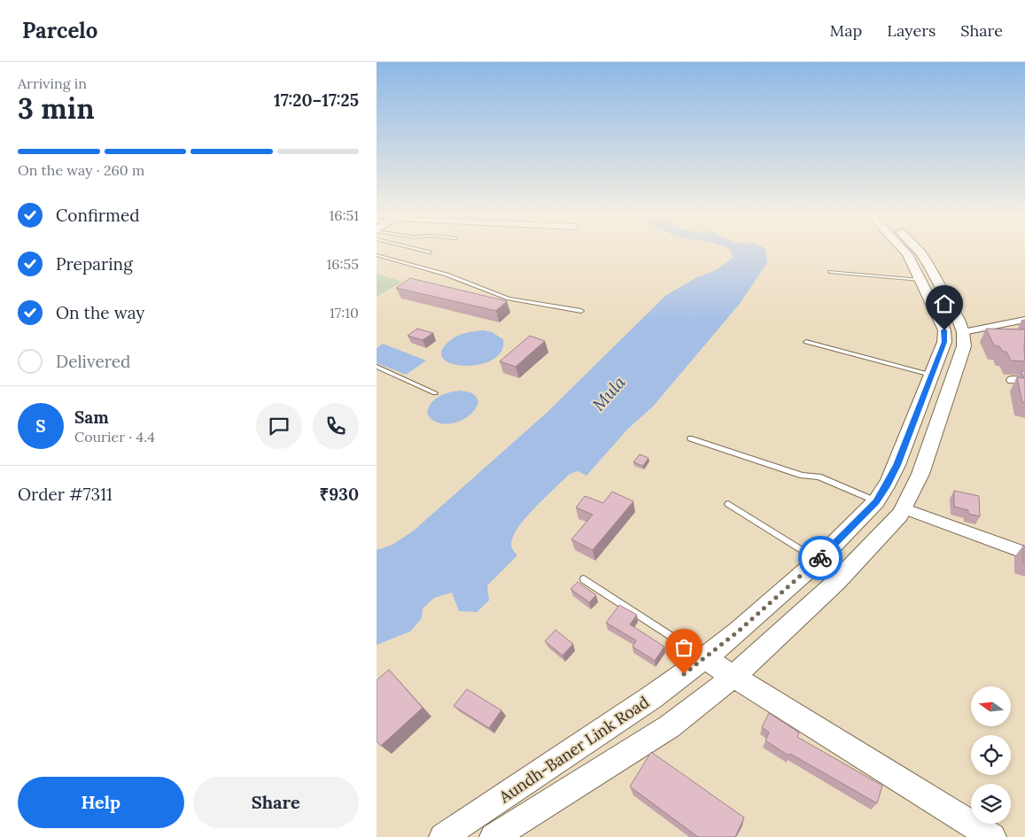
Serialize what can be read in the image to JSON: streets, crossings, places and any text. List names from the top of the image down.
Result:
{
  "streets": {
    "main road": ["Aundh-Baner Link Road"]
  },
  "water": ["Mula"],
  "north": "left",
  "page": {
    "header": "Parcelo",
    "nav": ["Map", "Layers", "Share"],
    "heading": ["3 min", "Arriving in", "17:20–17:25"],
    "panel": [
      "Sam",
      "Courier · 4.4",
      "Order #7311",
      "₹930"
    ],
    "bar": "On the way · 260 m",
    "list": [
      ["Confirmed", "16:51"],
      ["Preparing", "16:55"],
      ["On the way", "17:10"],
      "Delivered"
    ],
    "round": "S",
    "buttons": ["Help", "Share"]
  }
}
